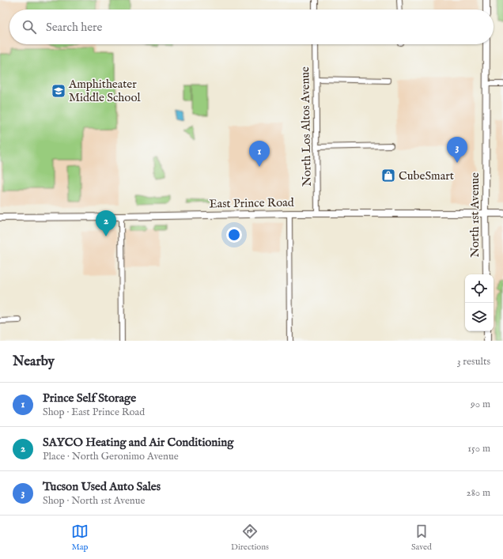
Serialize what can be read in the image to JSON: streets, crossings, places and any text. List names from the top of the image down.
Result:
{
  "streets": {
    "main road": ["East Prince Road", "North 1st Avenue"],
    "street": ["North Los Altos Avenue"]
  },
  "crossings": [
    ["North Los Altos Avenue", "East Prince Road"],
    ["East Prince Road", "North 1st Avenue"]
  ],
  "places": {
    "school or university": ["Amphitheater Middle School"],
    "shop": ["CubeSmart"]
  },
  "page": {
    "search": "Search here",
    "pins": ["3", "1", "2"],
    "heading": ["Nearby", "3 results"],
    "list": [
      {
        "mark": "1",
        "name": "Prince Self Storage",
        "note": "Shop · East Prince Road",
        "value": "90 m"
      },
      {
        "mark": "2",
        "name": "SAYCO Heating and Air Conditioning",
        "note": "Place · North Geronimo Avenue",
        "value": "150 m"
      },
      {
        "mark": "3",
        "name": "Tucson Used Auto Sales",
        "note": "Shop · North 1st Avenue",
        "value": "280 m"
      }
    ],
    "nav": ["Map", "Directions", "Saved"]
  }
}
